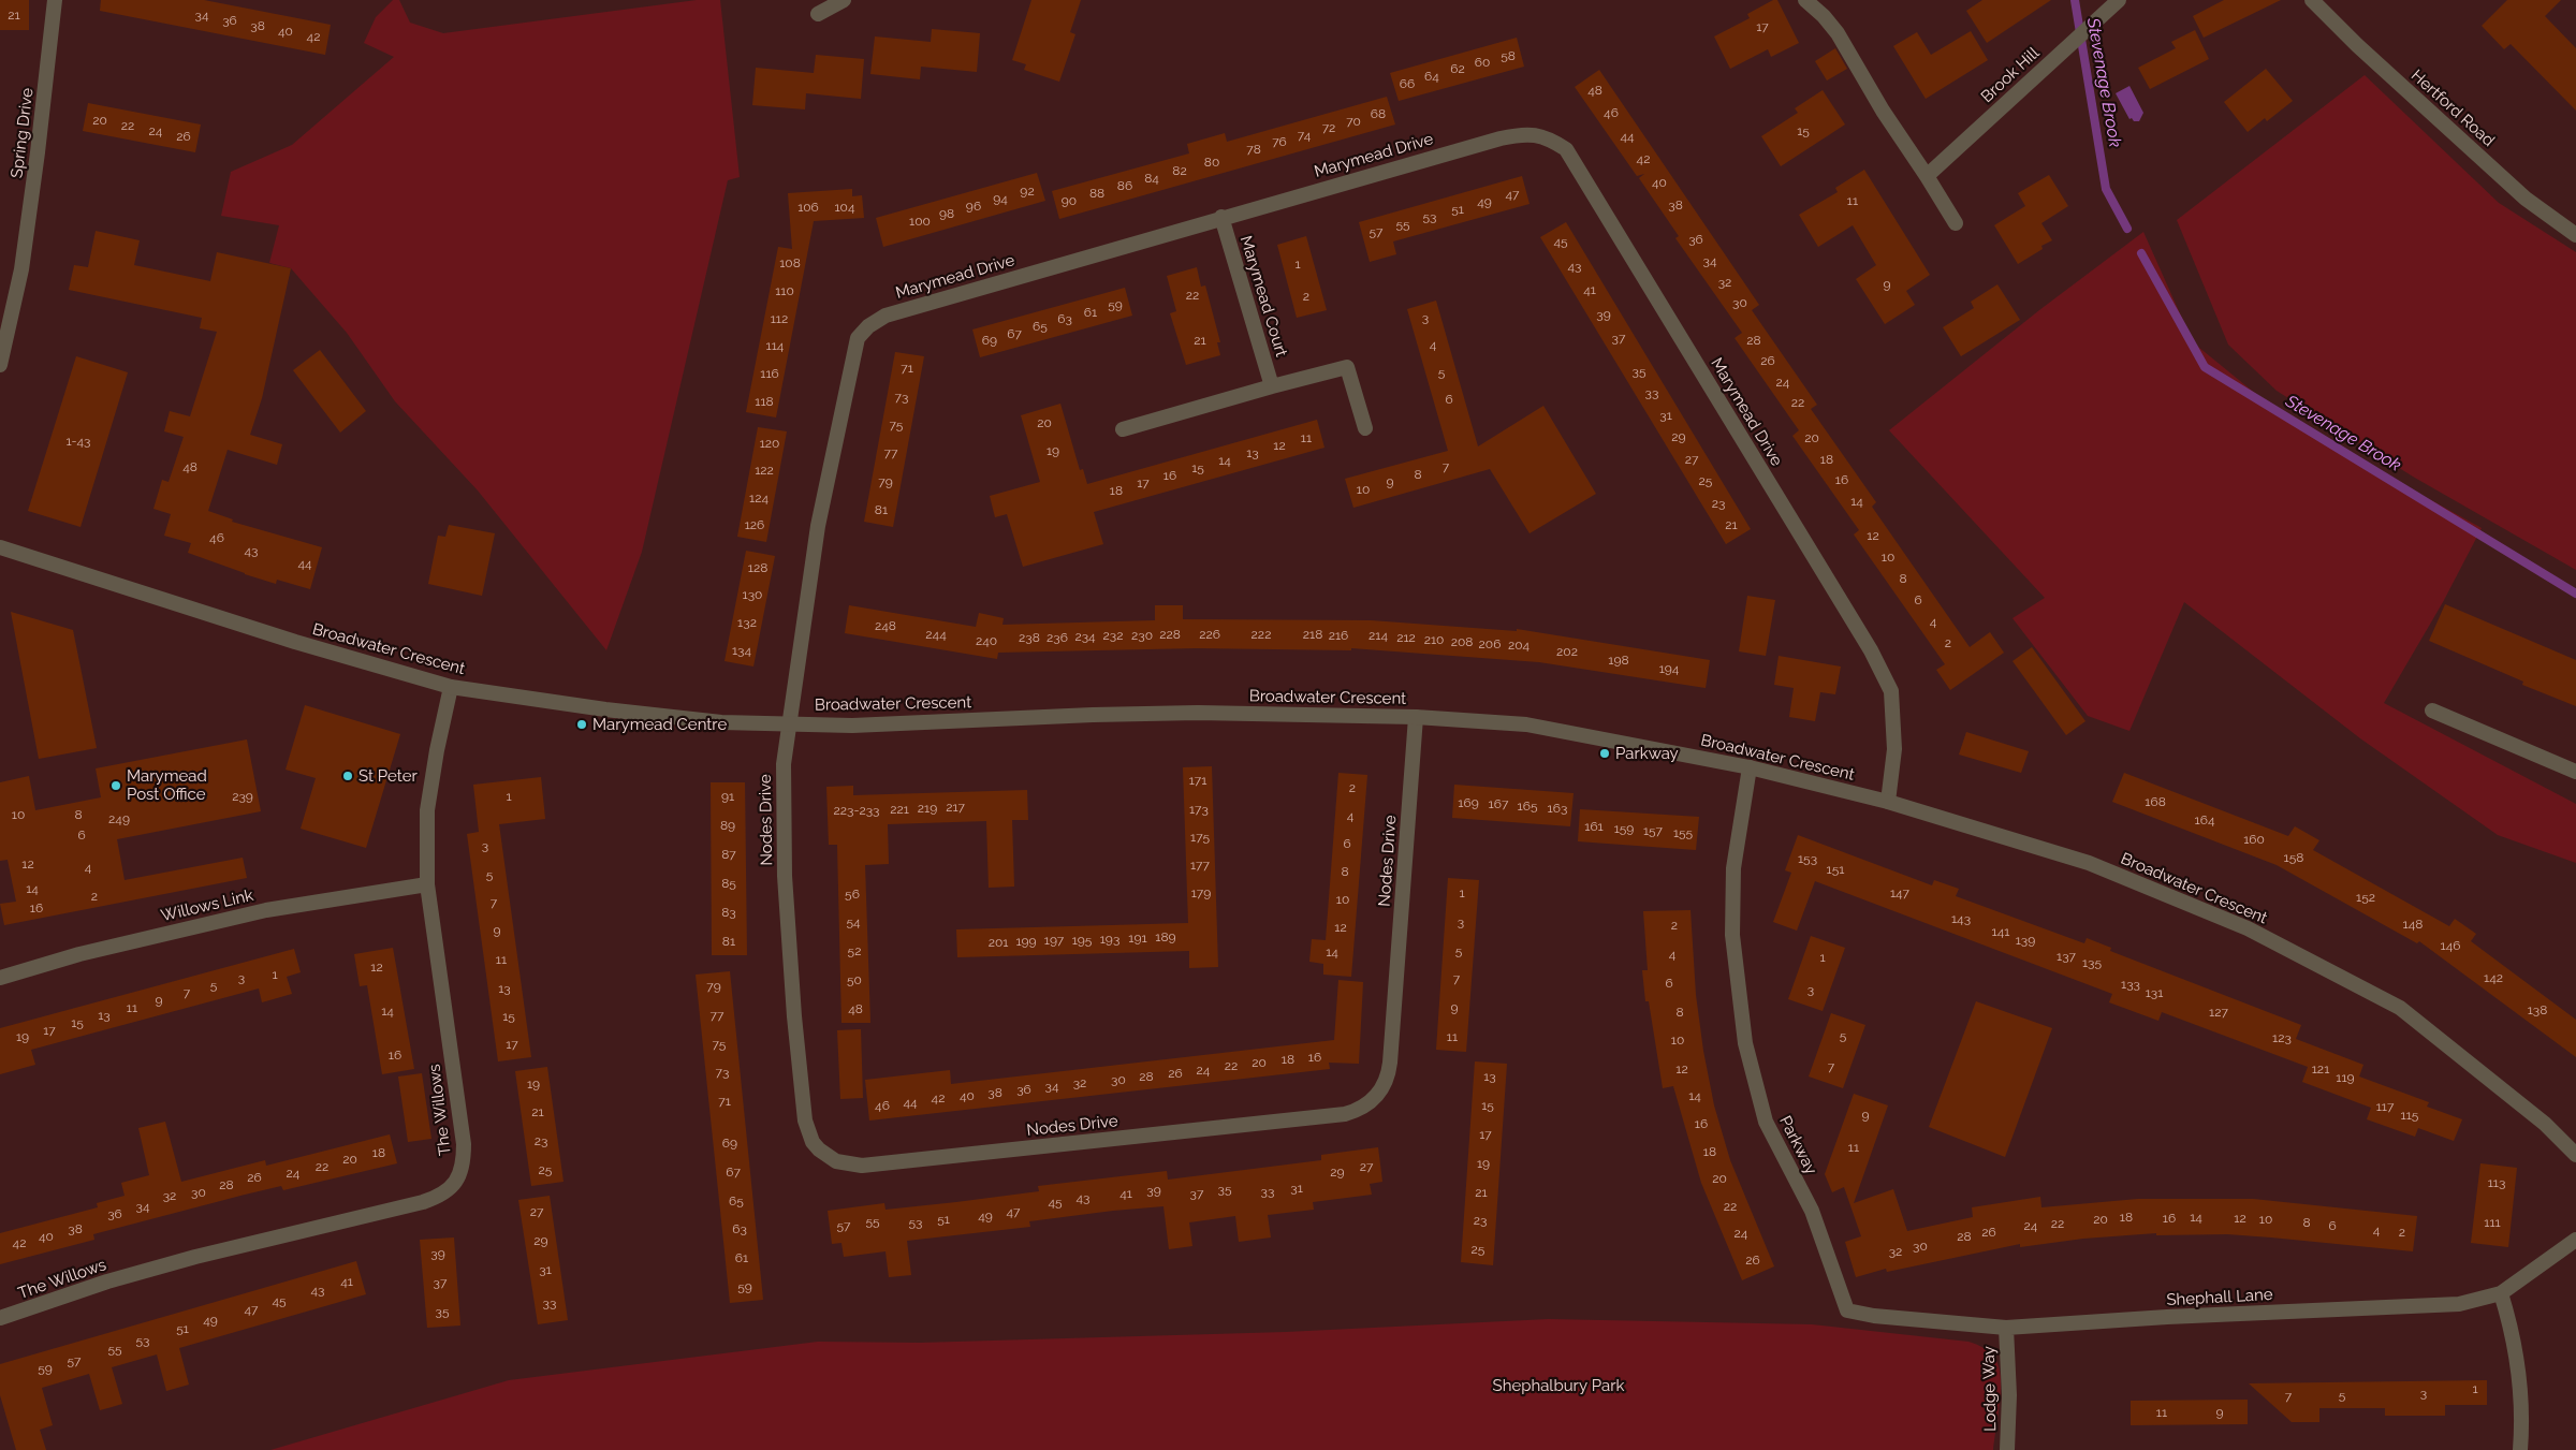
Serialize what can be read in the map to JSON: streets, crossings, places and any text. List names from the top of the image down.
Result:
{
  "streets": {
    "street": [
      "Brook Hill",
      "Hertford Road",
      "Spring Drive",
      "Marymead Drive",
      "Marymead Court",
      "Broadwater Crescent",
      "Nodes Drive",
      "Willows Link",
      "The Willows",
      "Parkway",
      "Shephall Lane",
      "Lodge Way"
    ]
  },
  "crossings": [
    ["Marymead Drive", "Marymead Court"],
    ["Marymead Drive", "Broadwater Crescent"],
    ["Marymead Drive", "Nodes Drive"],
    ["Broadwater Crescent", "Nodes Drive"],
    ["Broadwater Crescent", "The Willows"],
    ["Broadwater Crescent", "Parkway"],
    ["Willows Link", "The Willows"],
    ["Parkway", "Shephall Lane"],
    ["Shephall Lane", "Lodge Way"]
  ],
  "water": ["Stevenage Brook"],
  "parks": ["Shephalbury Park"],
  "places": [
    "Marymead Centre",
    "Parkway",
    "St Peter",
    "Marymead Post Office"
  ],
  "house_numbers": [
    "21",
    "34",
    "36",
    "38",
    "17",
    "40",
    "42",
    "58",
    "60",
    "62",
    "64",
    "66",
    "48",
    "46",
    "68",
    "20",
    "70",
    "22",
    "72",
    "24",
    "15",
    "74",
    "26",
    "44",
    "76",
    "78",
    "42",
    "80",
    "82",
    "84",
    "40",
    "86",
    "92",
    "88",
    "47",
    "94",
    "90",
    "11",
    "49",
    "38",
    "96",
    "106",
    "104",
    "51",
    "98",
    "53",
    "100",
    "55",
    "57",
    "36",
    "45",
    "34",
    "108",
    "1",
    "43",
    "32",
    "9",
    "41",
    "110",
    "22",
    "2",
    "30",
    "59",
    "61",
    "39",
    "3",
    "112",
    "63",
    "65",
    "67",
    "37",
    "69",
    "21",
    "28",
    "4",
    "114",
    "26",
    "71",
    "35",
    "5",
    "116",
    "24",
    "33",
    "73",
    "6",
    "118",
    "22",
    "31",
    "20",
    "75",
    "29",
    "11",
    "20",
    "1-43",
    "120",
    "12",
    "19",
    "77",
    "13",
    "27",
    "18",
    "14",
    "48",
    "7",
    "15",
    "122",
    "8",
    "16",
    "16",
    "25",
    "79",
    "9",
    "17",
    "10",
    "18",
    "124",
    "14",
    "23",
    "81",
    "126",
    "21",
    "12",
    "46",
    "43",
    "10",
    "44",
    "128",
    "8",
    "130",
    "6",
    "4",
    "132",
    "248",
    "244",
    "228",
    "226",
    "222",
    "218",
    "232",
    "230",
    "216",
    "214",
    "234",
    "238",
    "236",
    "212",
    "210",
    "240",
    "208",
    "2",
    "206",
    "204",
    "134",
    "202",
    "198",
    "194",
    "171",
    "2",
    "239",
    "1",
    "91",
    "168",
    "169",
    "167",
    "165",
    "217",
    "219",
    "163",
    "221",
    "173",
    "223-233",
    "10",
    "8",
    "4",
    "249",
    "164",
    "89",
    "161",
    "159",
    "157",
    "155",
    "6",
    "175",
    "160",
    "6",
    "3",
    "87",
    "158",
    "153",
    "12",
    "177",
    "4",
    "151",
    "8",
    "5",
    "85",
    "14",
    "179",
    "1",
    "147",
    "56",
    "2",
    "152",
    "10",
    "7",
    "16",
    "83",
    "143",
    "54",
    "3",
    "148",
    "2",
    "12",
    "9",
    "141",
    "189",
    "191",
    "193",
    "197",
    "195",
    "139",
    "81",
    "199",
    "201",
    "146",
    "52",
    "5",
    "14",
    "4",
    "137",
    "1",
    "11",
    "135",
    "12",
    "1",
    "3",
    "142",
    "7",
    "50",
    "6",
    "133",
    "5",
    "79",
    "13",
    "3",
    "7",
    "131",
    "9",
    "11",
    "9",
    "48",
    "138",
    "14",
    "8",
    "127",
    "13",
    "77",
    "15",
    "15",
    "17",
    "5",
    "19",
    "11",
    "123",
    "10",
    "17",
    "75",
    "16",
    "16",
    "18",
    "20",
    "22",
    "7",
    "12",
    "121",
    "24",
    "73",
    "26",
    "28",
    "13",
    "119",
    "30",
    "32",
    "19",
    "34",
    "36",
    "38",
    "40",
    "14",
    "42",
    "71",
    "44",
    "46",
    "15",
    "117",
    "21",
    "9",
    "115",
    "16",
    "17",
    "23",
    "69",
    "11",
    "18",
    "18",
    "20",
    "19",
    "22",
    "27",
    "25",
    "67",
    "29",
    "24",
    "26",
    "20",
    "113",
    "28",
    "31",
    "35",
    "39",
    "33",
    "30",
    "21",
    "41",
    "37",
    "32",
    "43",
    "65",
    "45",
    "34",
    "22",
    "27",
    "47",
    "36",
    "49",
    "18",
    "14",
    "16",
    "12",
    "51",
    "20",
    "10",
    "23",
    "55",
    "53",
    "8",
    "111",
    "22",
    "57",
    "24",
    "6",
    "38",
    "63",
    "4",
    "26",
    "2",
    "24",
    "40",
    "28",
    "29",
    "42",
    "30",
    "25",
    "32",
    "39",
    "61",
    "26",
    "31",
    "41",
    "37",
    "59",
    "43",
    "45",
    "33",
    "47",
    "35",
    "49",
    "51",
    "53",
    "55",
    "57",
    "59",
    "1",
    "3",
    "5",
    "7",
    "11",
    "9"
  ]
}
